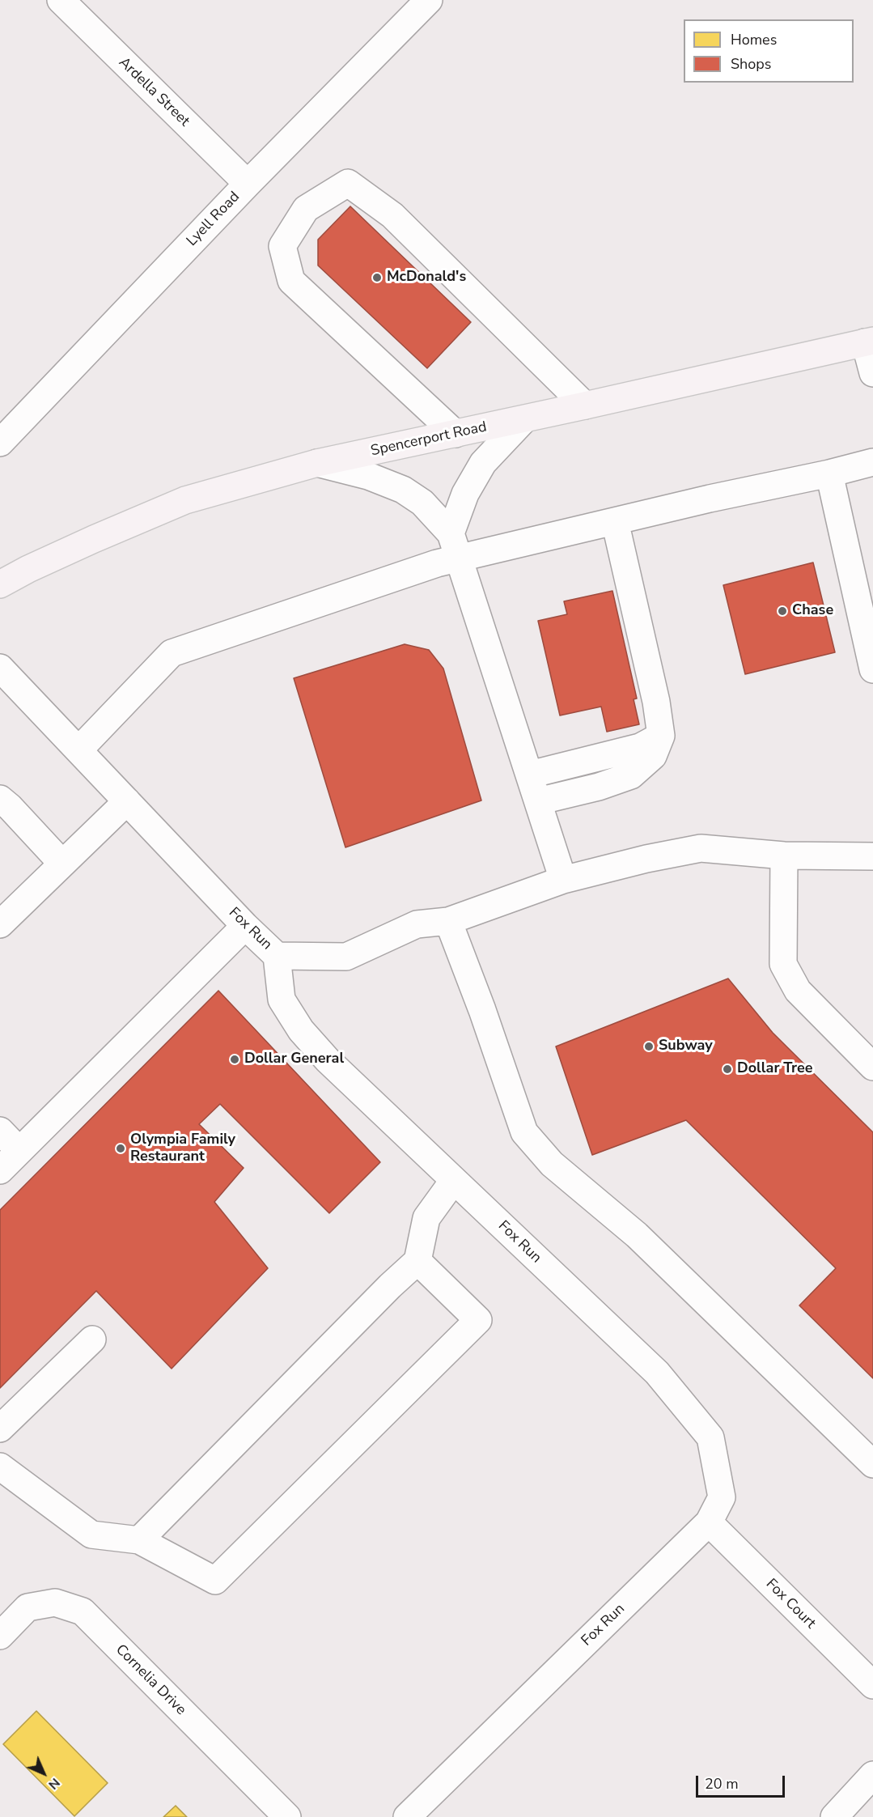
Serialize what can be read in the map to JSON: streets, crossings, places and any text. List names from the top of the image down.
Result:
{
  "streets": {
    "main road": ["Spencerport Road"],
    "street": [
      "Ardella Street",
      "Lyell Road",
      "Fox Run",
      "Fox Court",
      "Cornelia Drive"
    ]
  },
  "crossings": [
    ["Ardella Street", "Lyell Road"],
    ["Fox Run", "Fox Court"]
  ],
  "places": [
    "McDonald's",
    "Chase",
    "Subway",
    "Dollar General",
    "Dollar Tree",
    "Olympia Family Restaurant"
  ],
  "legend": ["Homes", "Shops"],
  "scale_bar": "20 m",
  "north": "bottom right"
}
